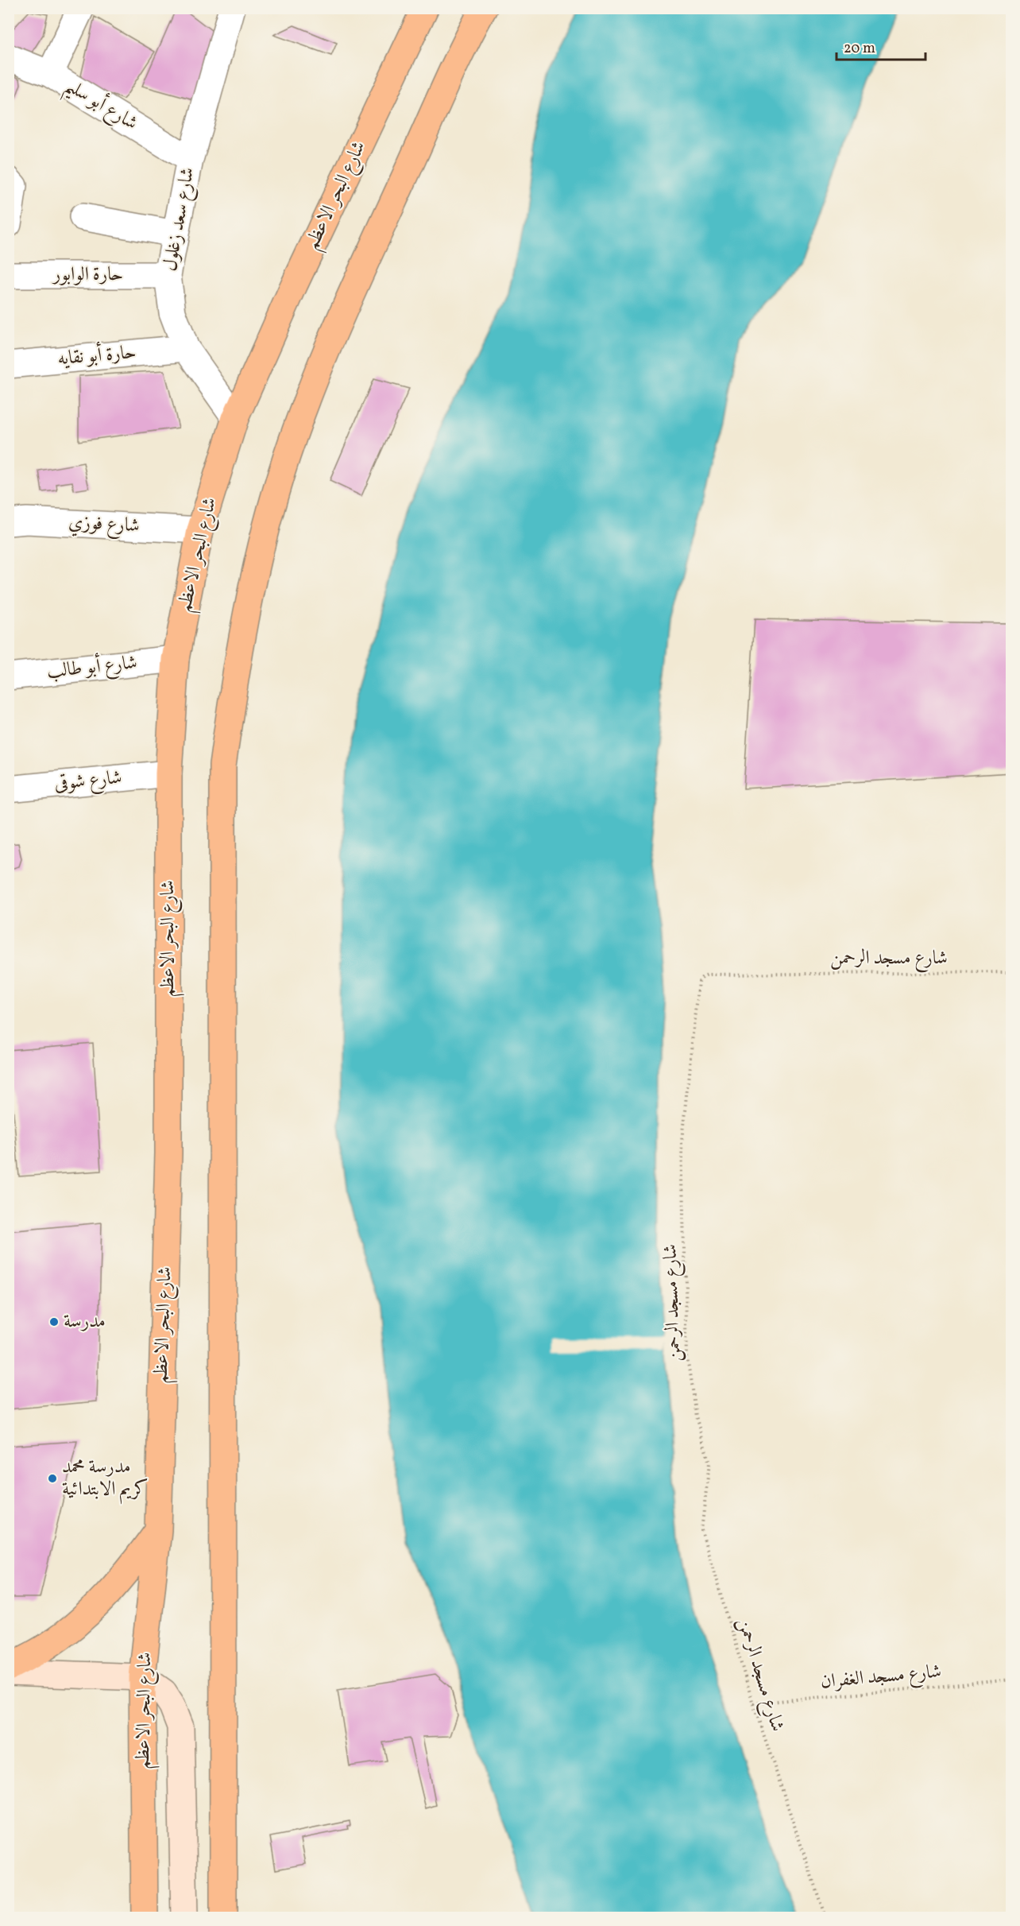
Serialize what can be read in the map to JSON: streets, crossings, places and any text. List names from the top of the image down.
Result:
{
  "streets": {
    "main road": ["شارع البحر الاعظم"],
    "street": [
      "شارع أبو سليم",
      "شارع سعد زغلول",
      "حارة الوابور",
      "حارة أبو نقايه",
      "شارع فوزي",
      "شارع أبو طالب",
      "شارع شوقى"
    ],
    "path": ["شارع مسجد الرحمن", "شارع مسجد الغفران"]
  },
  "crossings": [
    ["شارع أبو سليم", "شارع سعد زغلول"],
    ["شارع البحر الاعظم", "شارع سعد زغلول"],
    ["شارع البحر الاعظم", "شارع فوزي"],
    ["شارع البحر الاعظم", "شارع أبو طالب"],
    ["شارع البحر الاعظم", "شارع شوقى"],
    ["شارع سعد زغلول", "حارة الوابور"],
    ["شارع سعد زغلول", "حارة أبو نقايه"],
    ["شارع مسجد الرحمن", "شارع مسجد الغفران"]
  ],
  "places": ["مدرسة", "مدرسة محمد كريم الابتدائية"],
  "scale_bar": "20 m"
}
